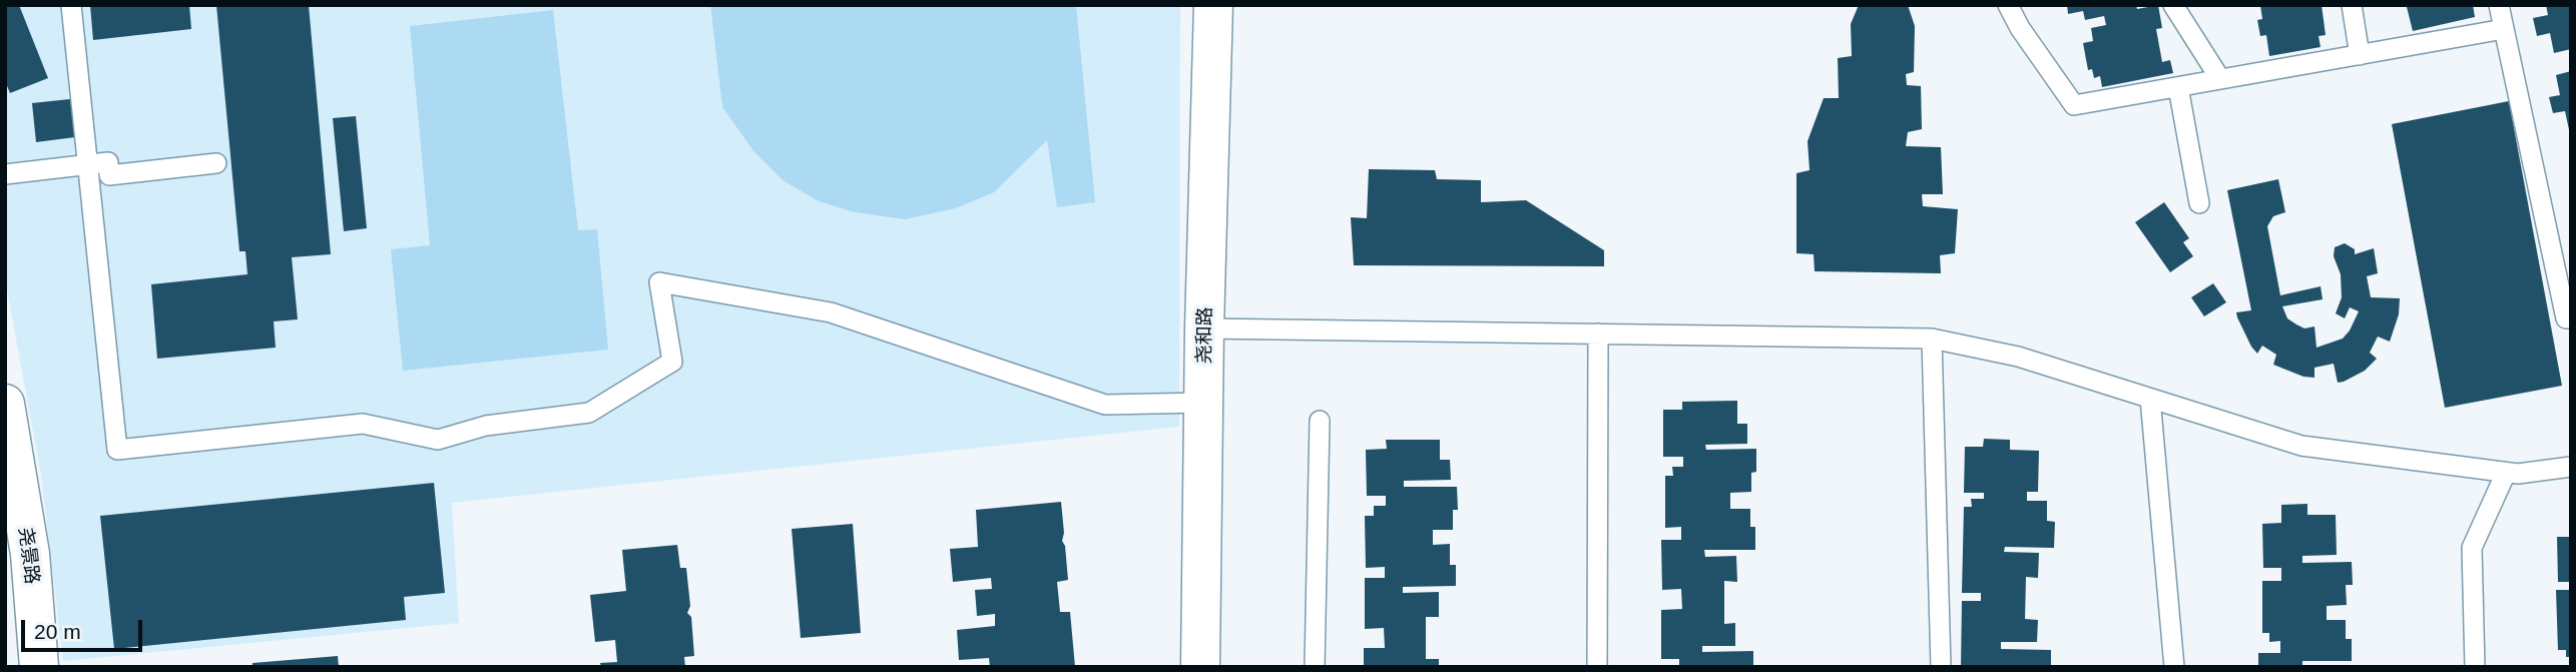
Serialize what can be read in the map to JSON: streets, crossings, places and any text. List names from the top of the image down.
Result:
{
  "streets": {
    "main road": ["尧和路", "尧景路"]
  },
  "scale_bar": "20 m"
}
